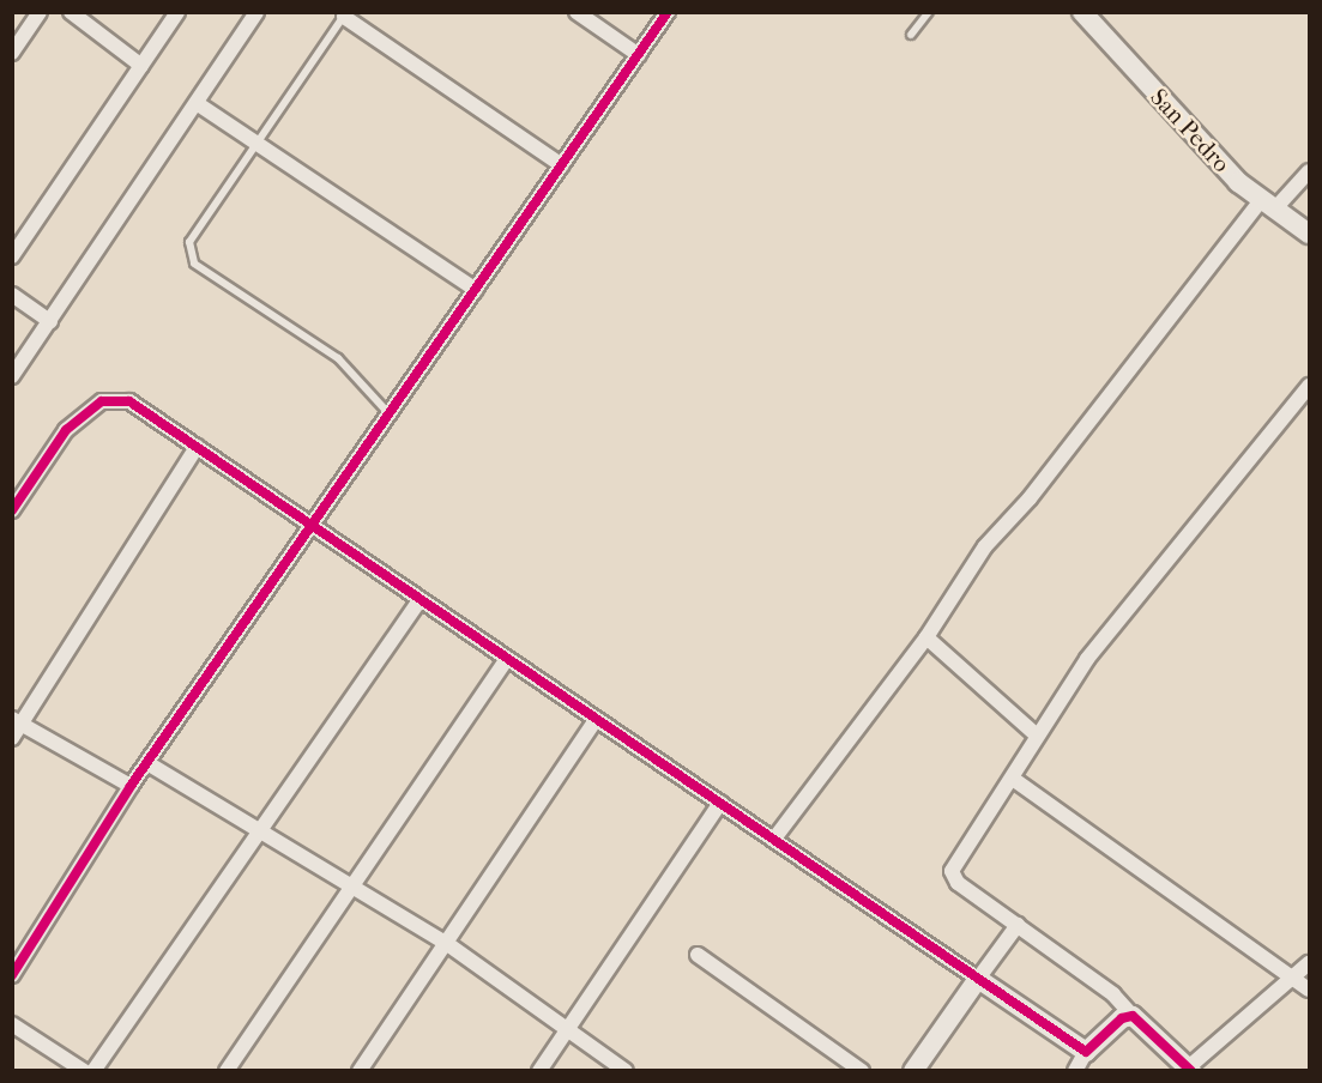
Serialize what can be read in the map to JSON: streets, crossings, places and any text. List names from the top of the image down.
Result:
{
  "streets": {
    "street": ["San Pedro"]
  }
}
